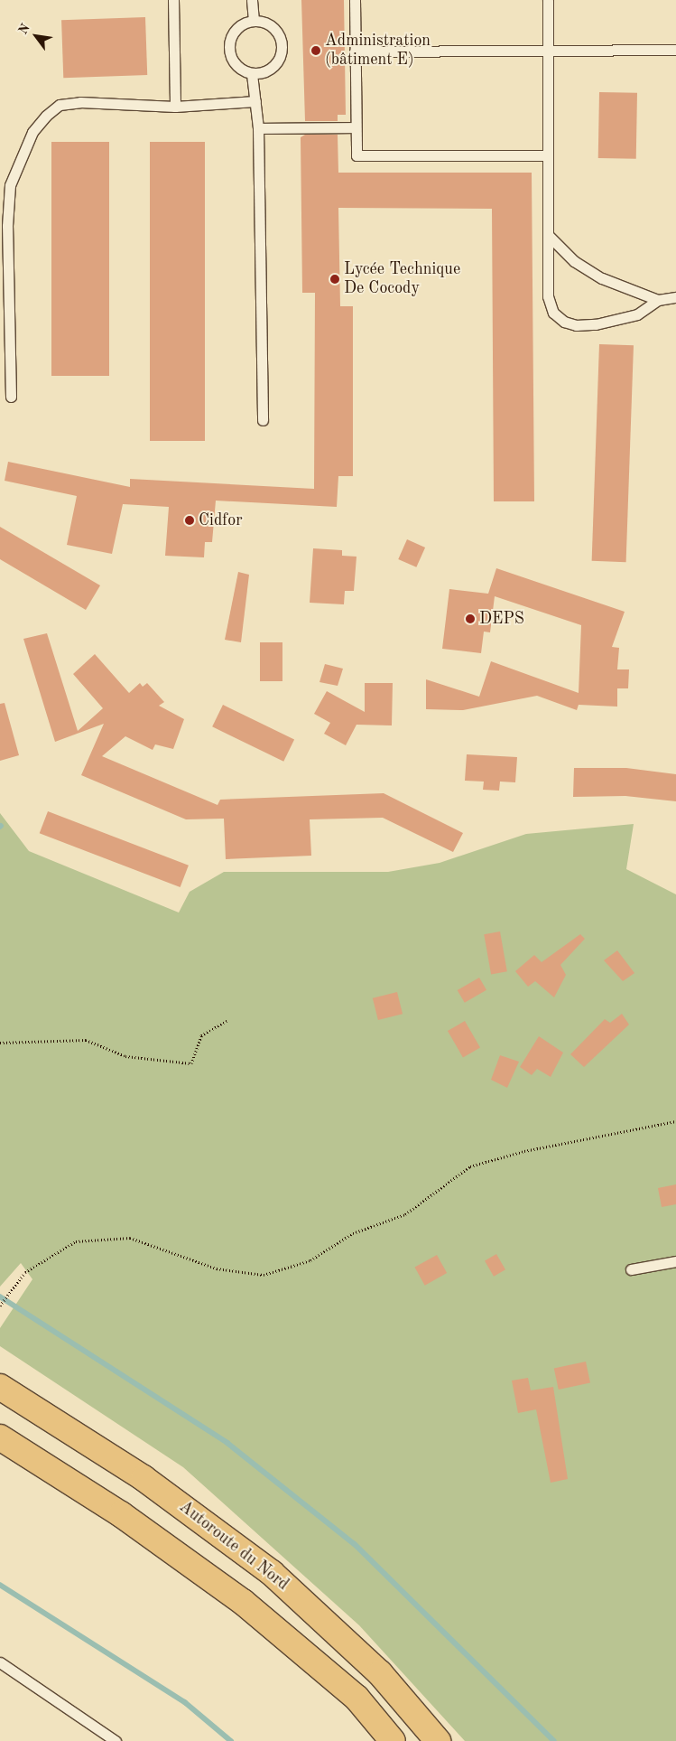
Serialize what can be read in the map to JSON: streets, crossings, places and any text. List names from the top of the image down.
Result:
{
  "streets": {
    "highway": ["Autoroute du Nord"]
  },
  "places": [
    "Administration (bâtiment E)",
    "Lycée Technique De Cocody",
    "Cidfor",
    "DEPS"
  ],
  "north": "top left"
}
